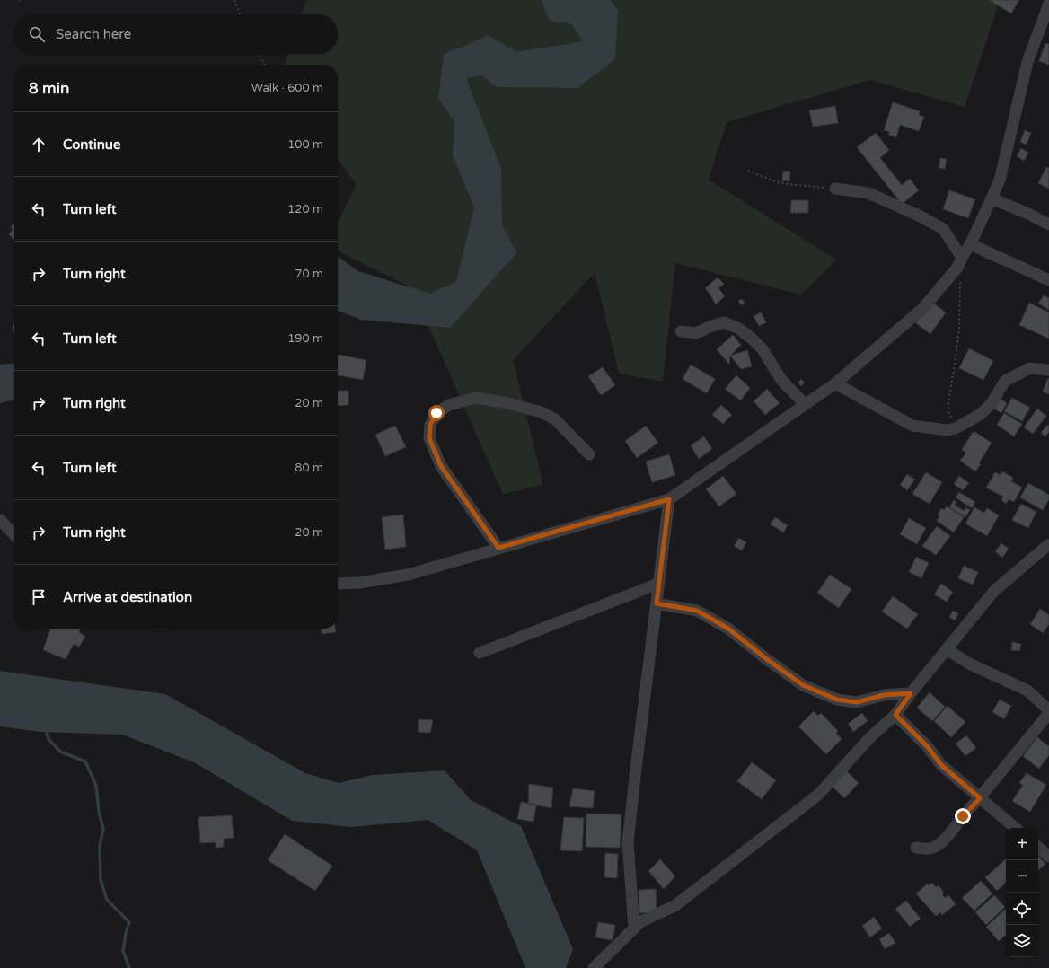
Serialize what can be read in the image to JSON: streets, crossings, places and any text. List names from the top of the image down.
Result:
{
  "page": {
    "search": "Search here",
    "heading": ["8 min", "Walk · 600 m"],
    "list": [
      ["Continue", "100 m"],
      ["Turn left", "120 m"],
      ["Turn right", "70 m"],
      ["Turn left", "190 m"],
      ["Turn right", "20 m"],
      ["Turn left", "80 m"],
      ["Turn right", "20 m"],
      "Arrive at destination"
    ],
    "map_buttons": ["+", "−"]
  }
}
